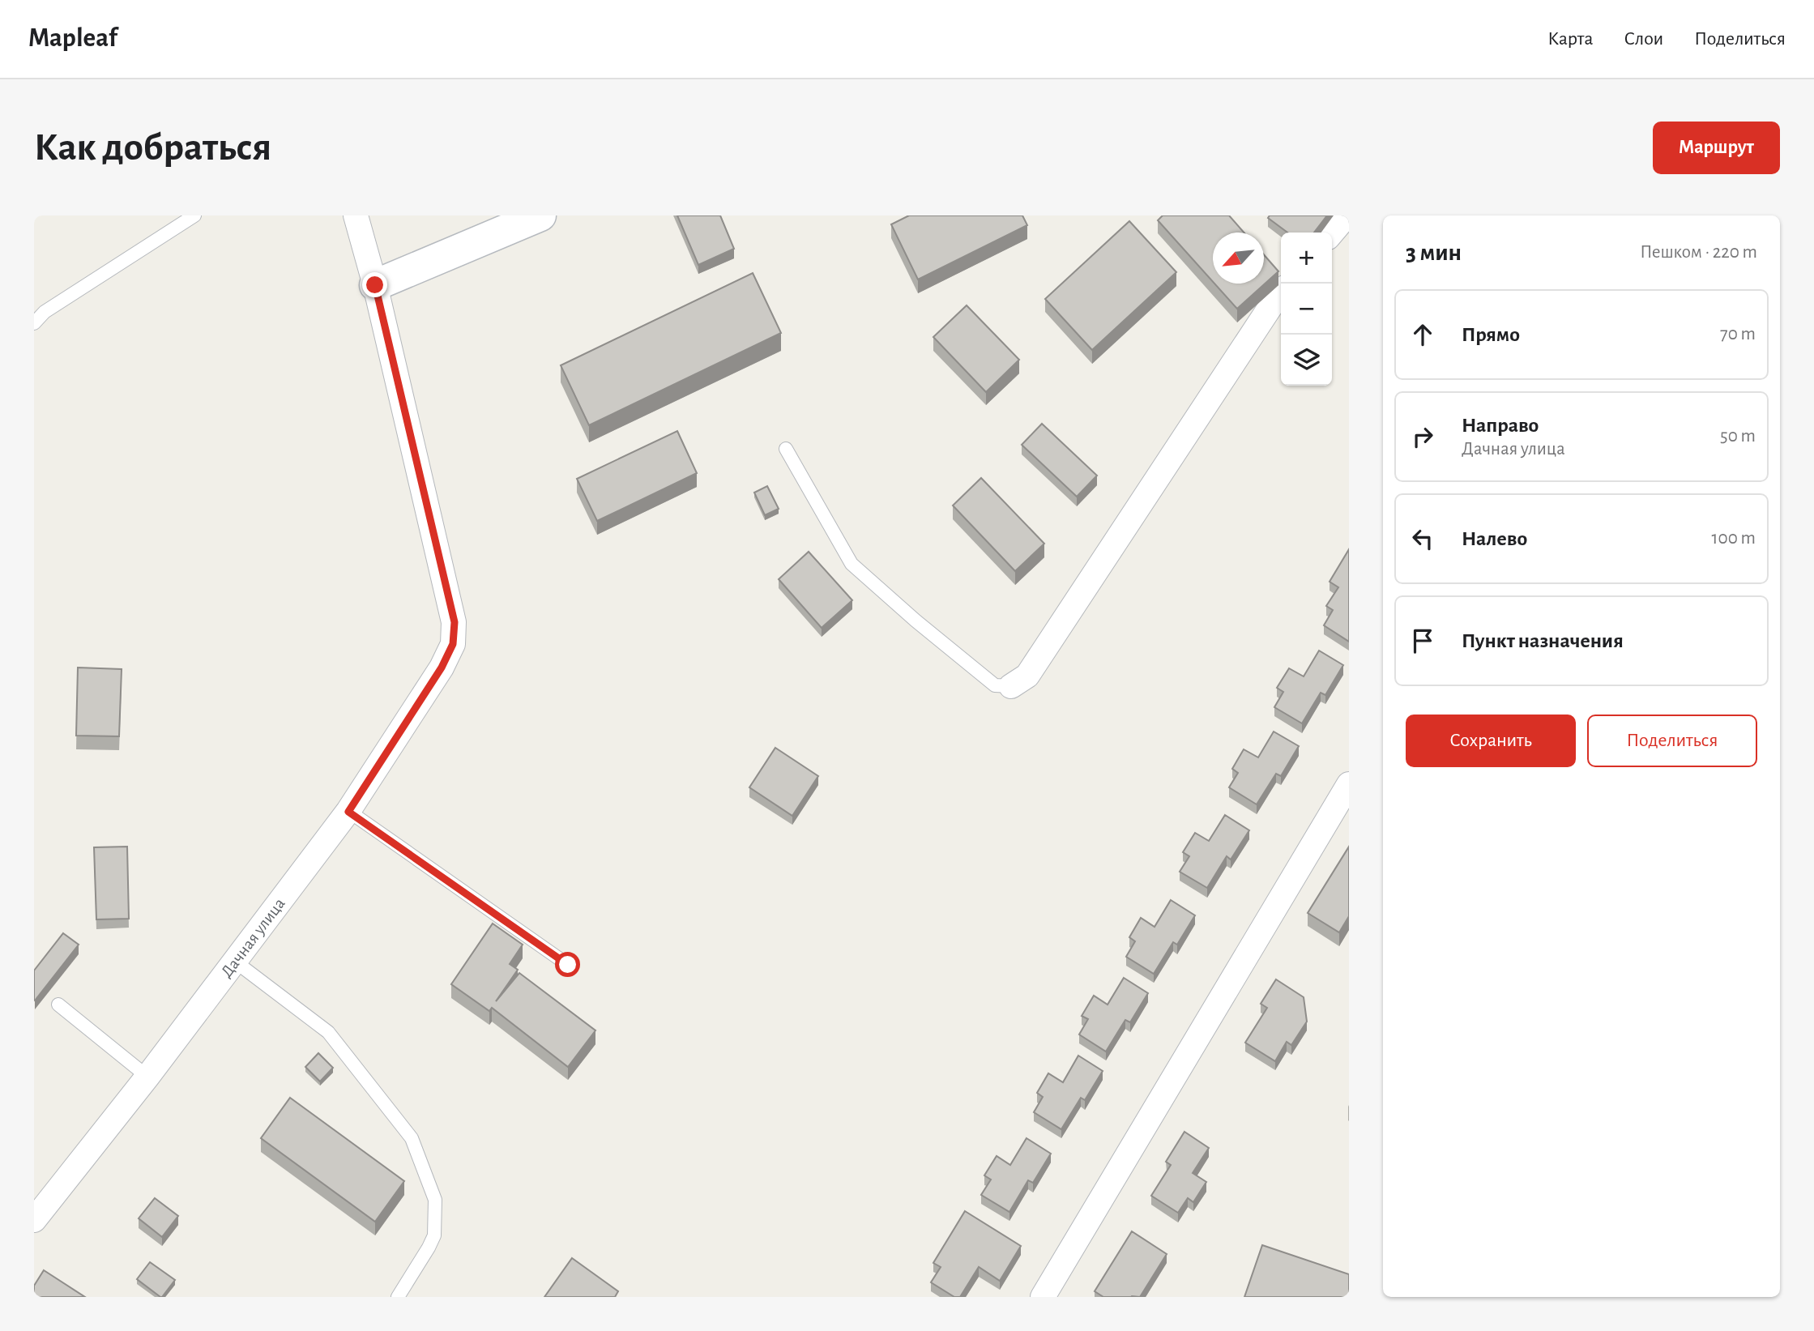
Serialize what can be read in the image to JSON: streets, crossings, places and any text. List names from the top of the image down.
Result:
{
  "streets": {
    "street": ["Дачная улица"]
  },
  "north": "bottom left",
  "page": {
    "header": "Mapleaf",
    "nav": ["Карта", "Слои", "Поделиться"],
    "buttons": [
      "Маршрут",
      ["Сохранить", "Поделиться"]
    ],
    "title": "Как добраться",
    "heading": ["3 мин", "Пешком · 220 m"],
    "map_buttons": ["+", "−"],
    "list": [
      ["Прямо", "70 m"],
      ["Направо", "Дачная улица", "50 m"],
      ["Налево", "100 m"],
      "Пункт назначения"
    ]
  }
}
